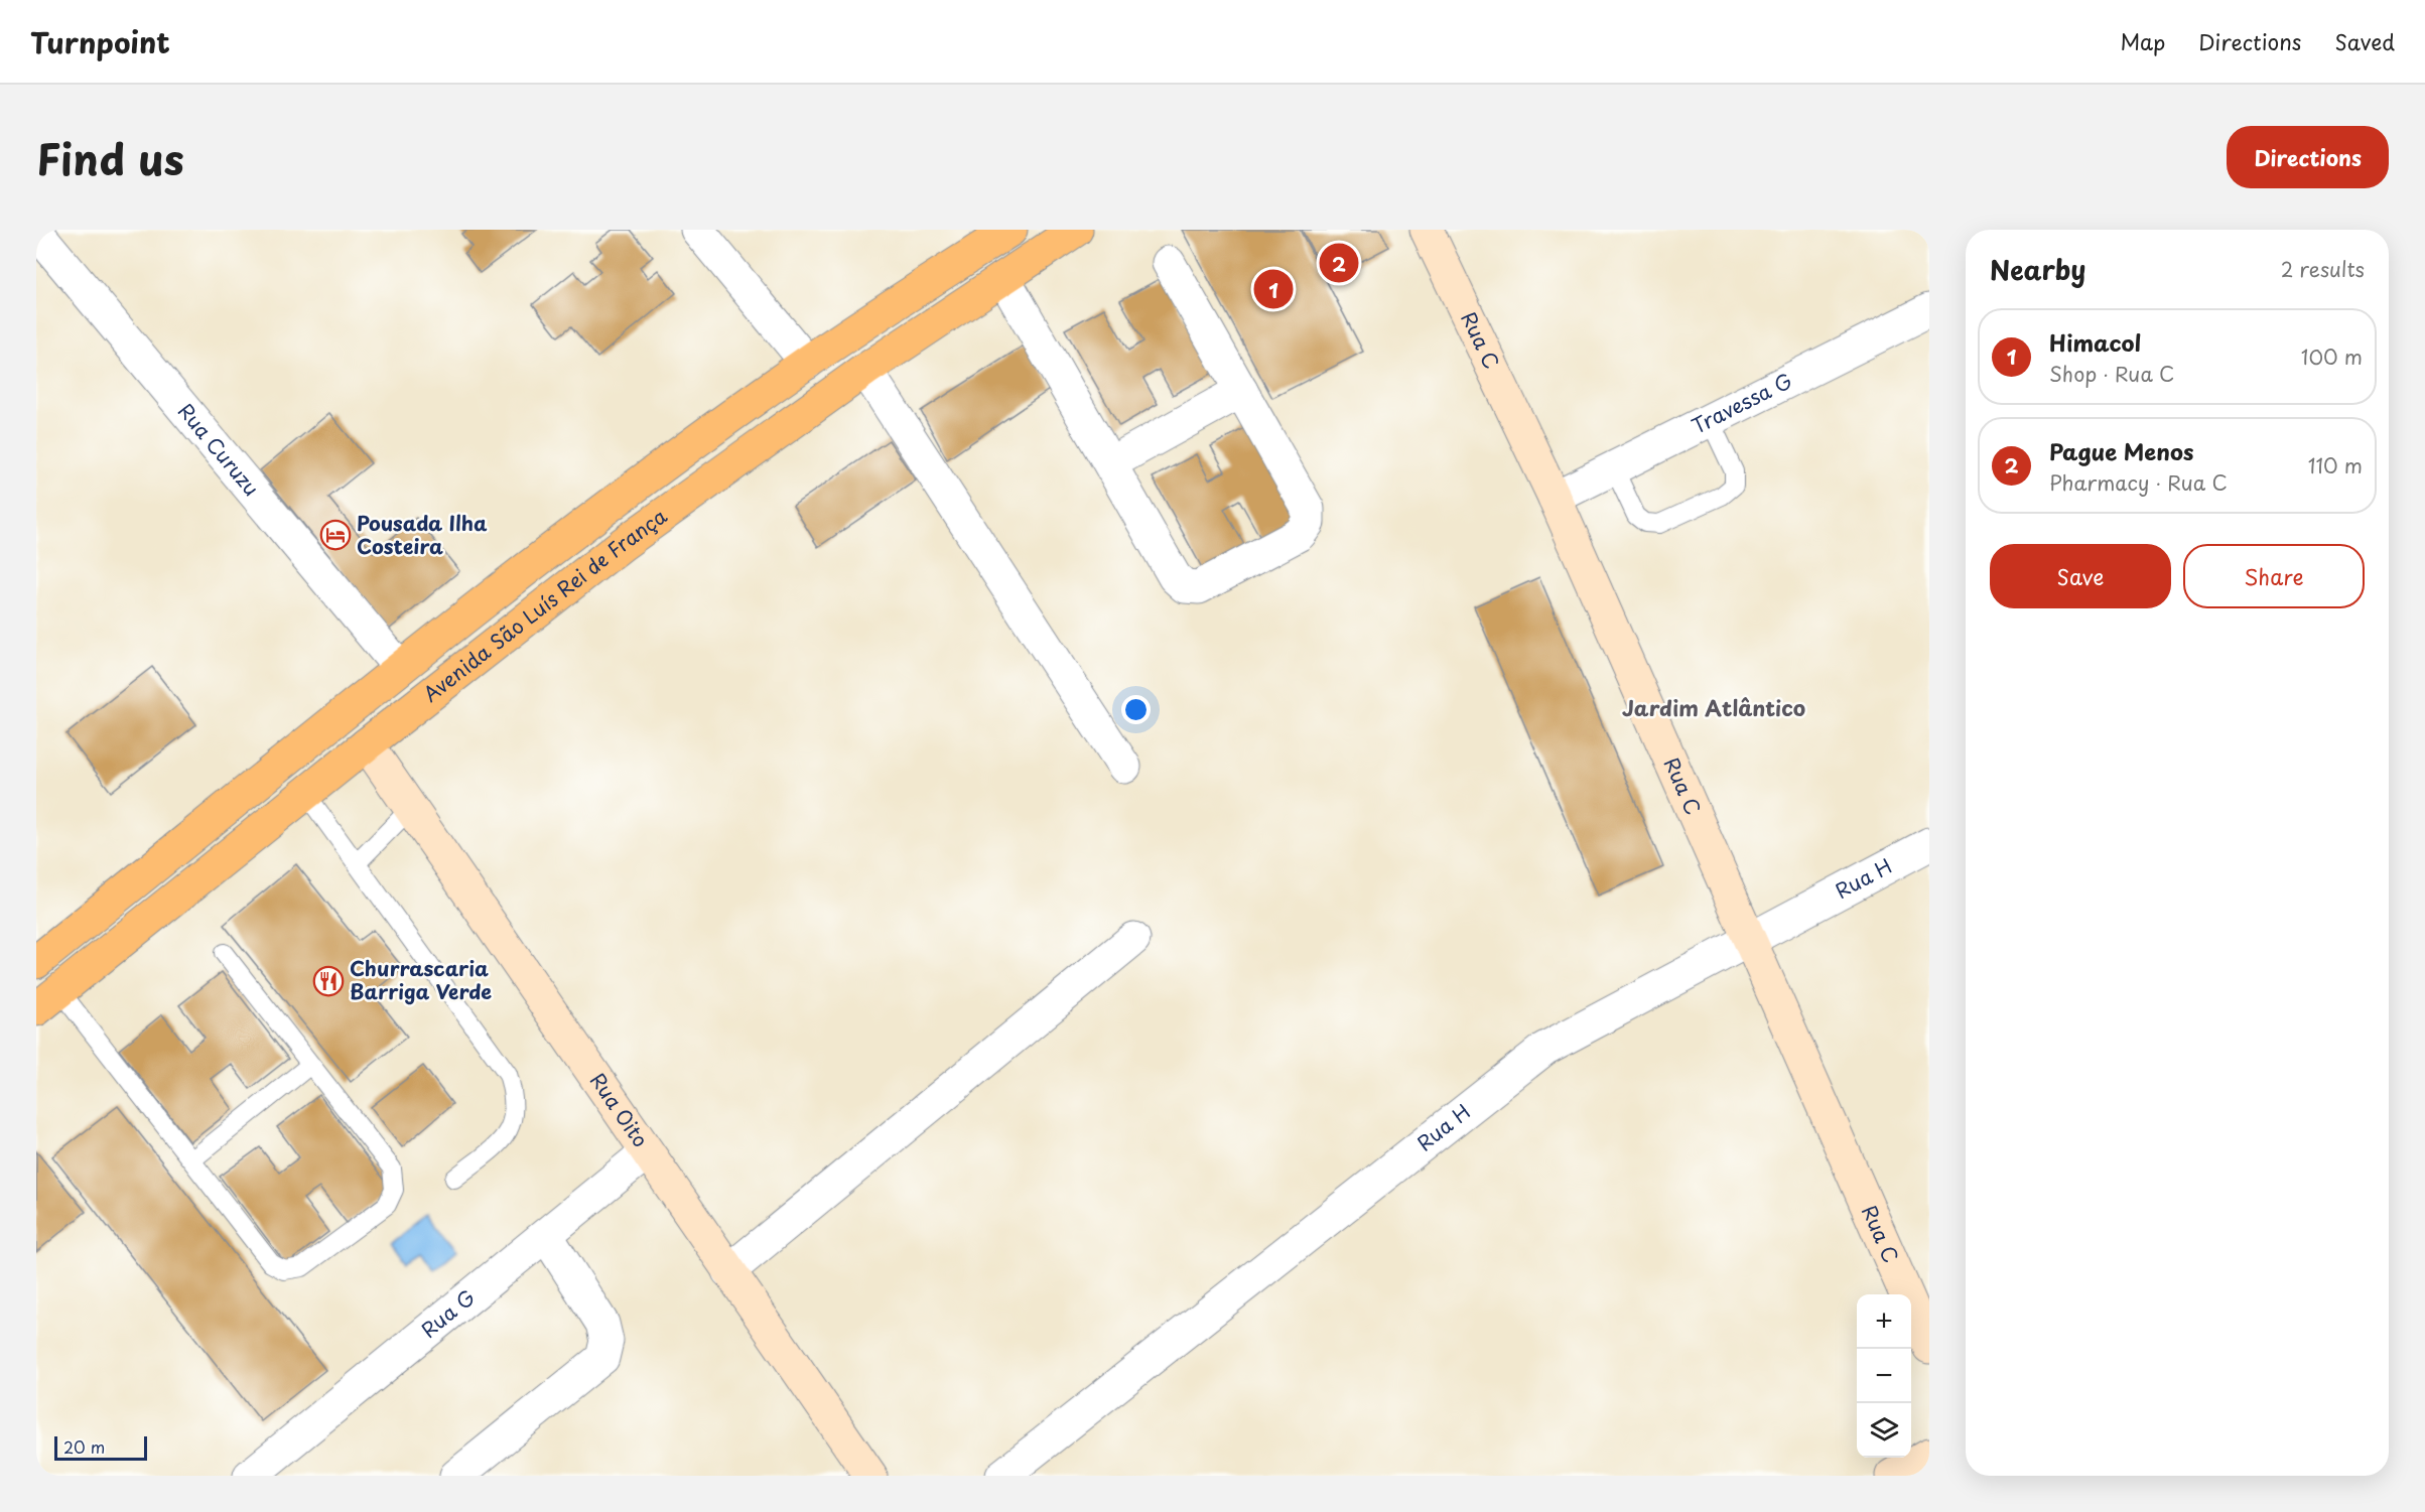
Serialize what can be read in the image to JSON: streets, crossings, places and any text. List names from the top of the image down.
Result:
{
  "streets": {
    "main road": ["Avenida São Luís Rei de França"],
    "street": [
      "Rua C",
      "Travessa G",
      "Rua Curuzu",
      "Rua H",
      "Rua Oito",
      "Rua G"
    ]
  },
  "crossings": [
    ["Rua C", "Travessa G"],
    ["Rua C", "Rua H"],
    ["Rua Curuzu", "Avenida São Luís Rei de França"],
    ["Avenida São Luís Rei de França", "Rua Oito"],
    ["Rua Oito", "Rua G"]
  ],
  "districts": ["Jardim Atlântico"],
  "places": {
    "hotel": ["Pousada Ilha Costeira"],
    "restaurant": ["Churrascaria Barriga Verde"]
  },
  "scale_bar": "20 m",
  "page": {
    "header": "Turnpoint",
    "nav": ["Map", "Directions", "Saved"],
    "title": "Find us",
    "buttons": [
      "Directions",
      ["Save", "Share"]
    ],
    "heading": ["Nearby", "2 results"],
    "pins": ["2", "1"],
    "list": [
      {
        "mark": "1",
        "name": "Himacol",
        "note": "Shop · Rua C",
        "value": "100 m"
      },
      {
        "mark": "2",
        "name": "Pague Menos",
        "note": "Pharmacy · Rua C",
        "value": "110 m"
      }
    ],
    "map_buttons": ["+", "−"],
    "scale": "20 m"
  }
}
